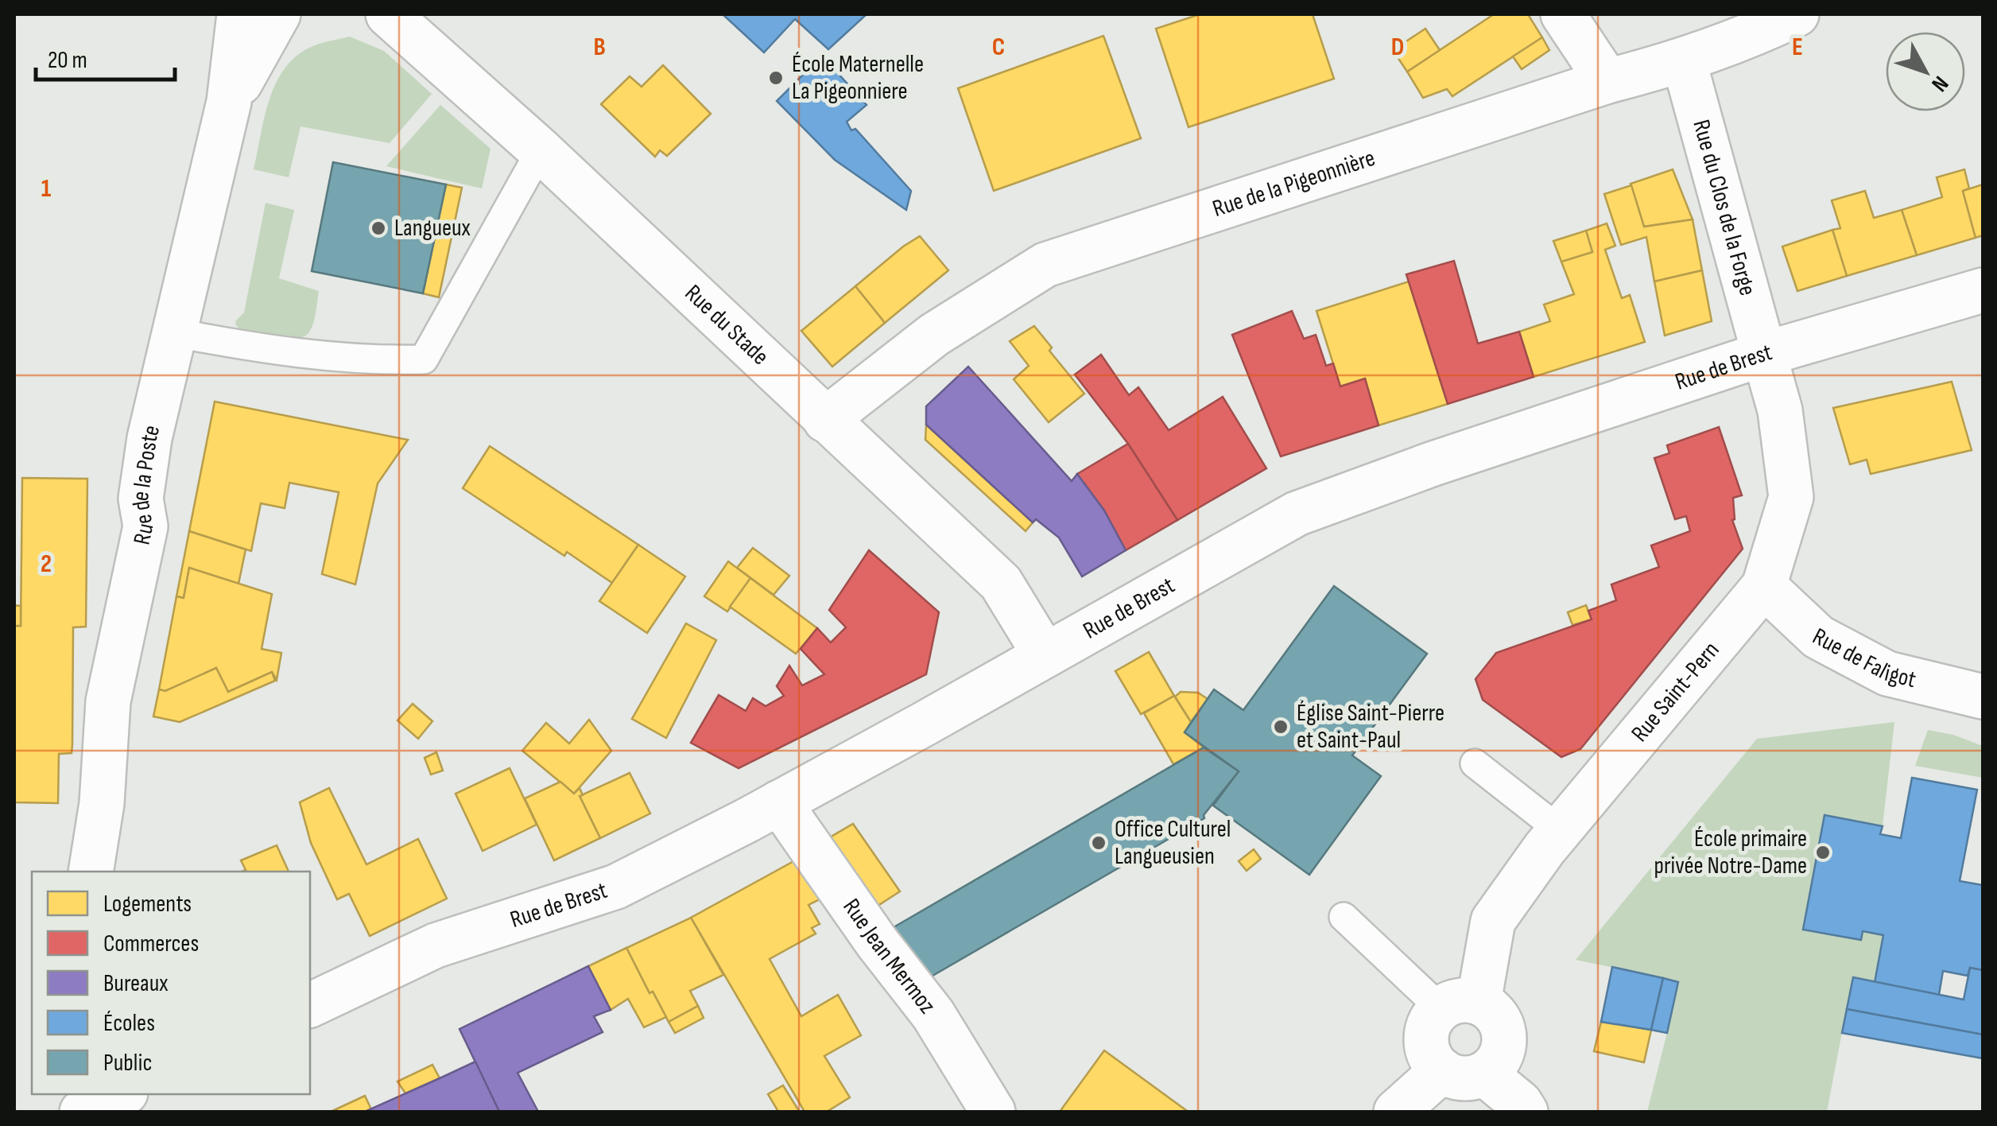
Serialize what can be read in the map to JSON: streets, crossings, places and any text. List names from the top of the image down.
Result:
{
  "streets": {
    "street": [
      "Rue de la Pigeonnière",
      "Rue du Clos de la Forge",
      "Rue du Stade",
      "Rue de Brest",
      "Rue de la Poste",
      "Rue de Faligot",
      "Rue Saint-Pern",
      "Rue Jean Mermoz"
    ]
  },
  "crossings": [
    ["Rue de la Pigeonnière", "Rue du Clos de la Forge"],
    ["Rue de la Pigeonnière", "Rue du Stade"],
    ["Rue du Clos de la Forge", "Rue de Brest"],
    ["Rue du Clos de la Forge", "Rue Saint-Pern"],
    ["Rue du Stade", "Rue de Brest"],
    ["Rue de Brest", "Rue Saint-Pern"],
    ["Rue de Brest", "Rue Jean Mermoz"],
    ["Rue de Faligot", "Rue Saint-Pern"]
  ],
  "places": [
    "École Maternelle La Pigeonniere",
    "Langueux",
    "Église Saint-Pierre et Saint-Paul",
    "Office Culturel Langueusien",
    "École primaire privée Notre-Dame"
  ],
  "legend": [
    "Logements",
    "Commerces",
    "Bureaux",
    "Écoles",
    "Public"
  ],
  "scale_bar": "20 m",
  "north": "bottom right",
  "grid": {
    "columns": [
      "B",
      "C",
      "D",
      "E"
    ],
    "rows": ["1", "2"]
  }
}
